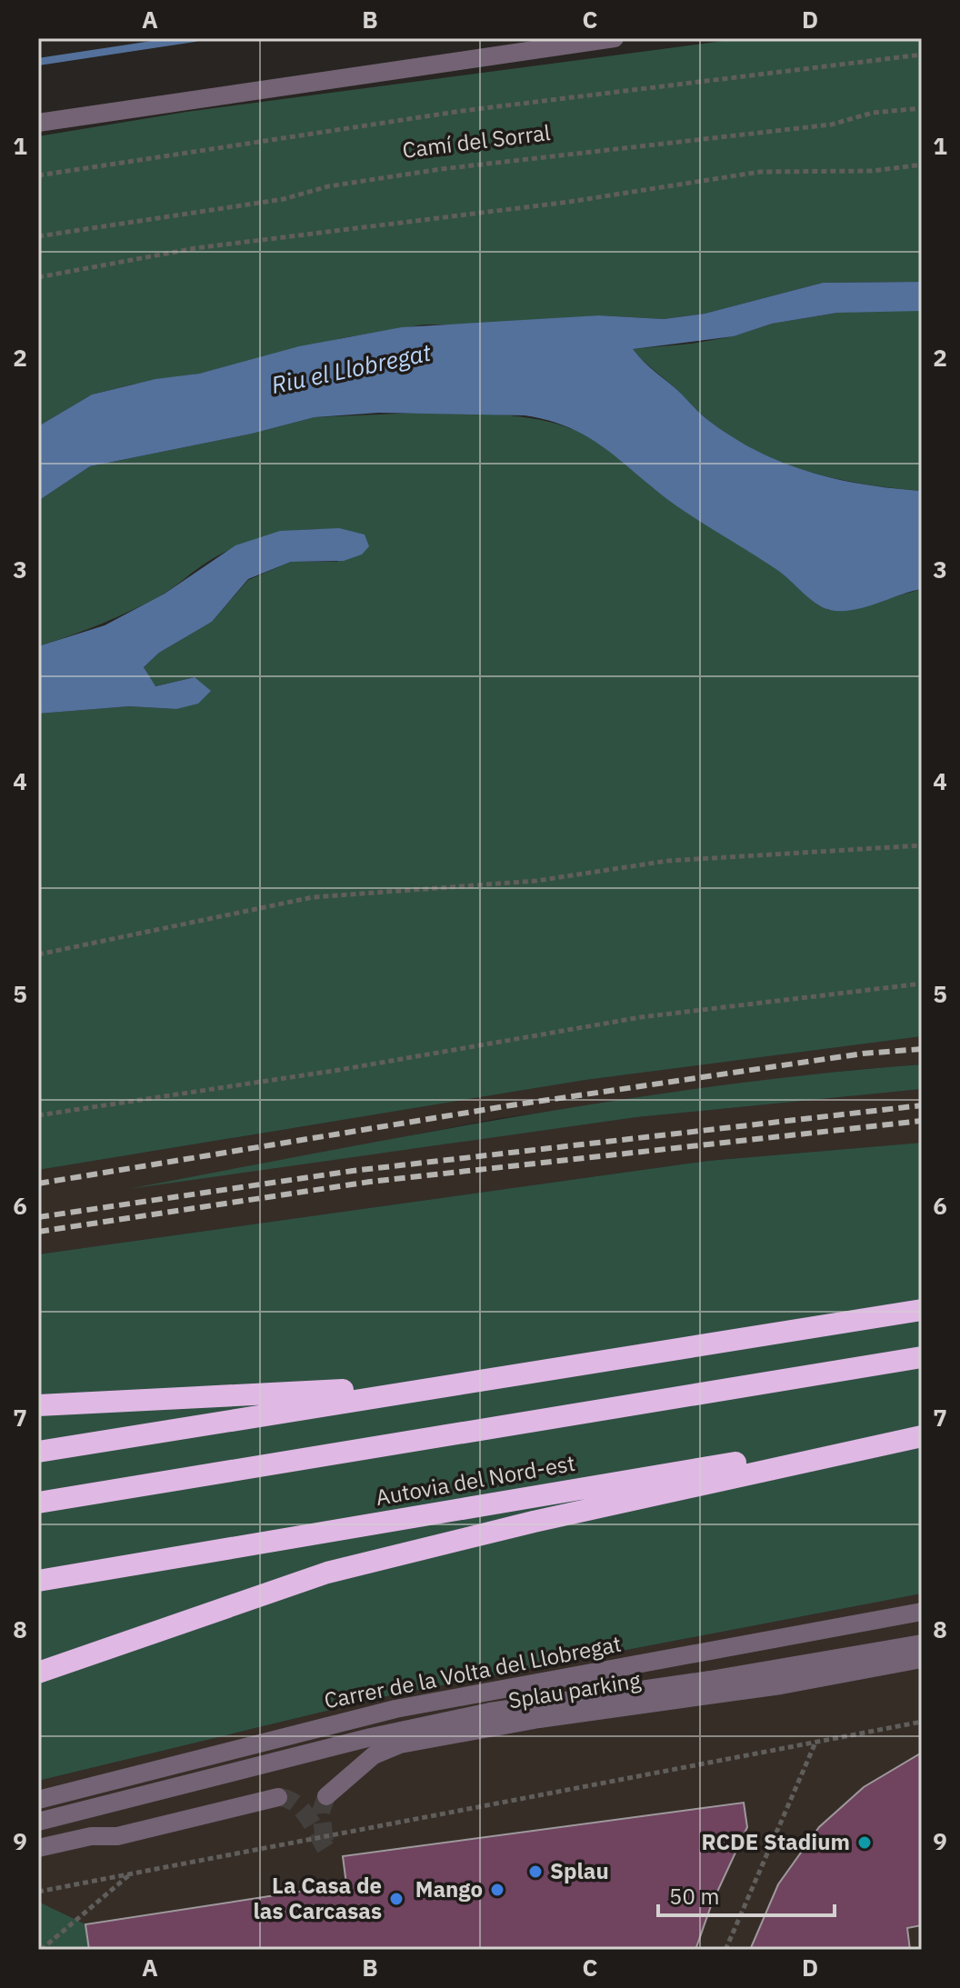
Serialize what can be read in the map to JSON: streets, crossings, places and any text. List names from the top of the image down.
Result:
{
  "streets": {
    "highway": ["Autovia del Nord-est"],
    "street": ["Carrer de la Volta del Llobregat", "Splau parking"],
    "path": ["Camí del Sorral"]
  },
  "crossings": [
    ["Carrer de la Volta del Llobregat", "Splau parking"]
  ],
  "water": ["Riu el Llobregat"],
  "places": [
    "RCDE Stadium",
    "Splau",
    "Mango",
    "La Casa de las Carcasas"
  ],
  "scale_bar": "50 m",
  "grid": {
    "columns": [
      "A",
      "B",
      "C",
      "D"
    ],
    "rows": [
      "1",
      "2",
      "3",
      "4",
      "5",
      "6",
      "7",
      "8",
      "9"
    ]
  }
}
